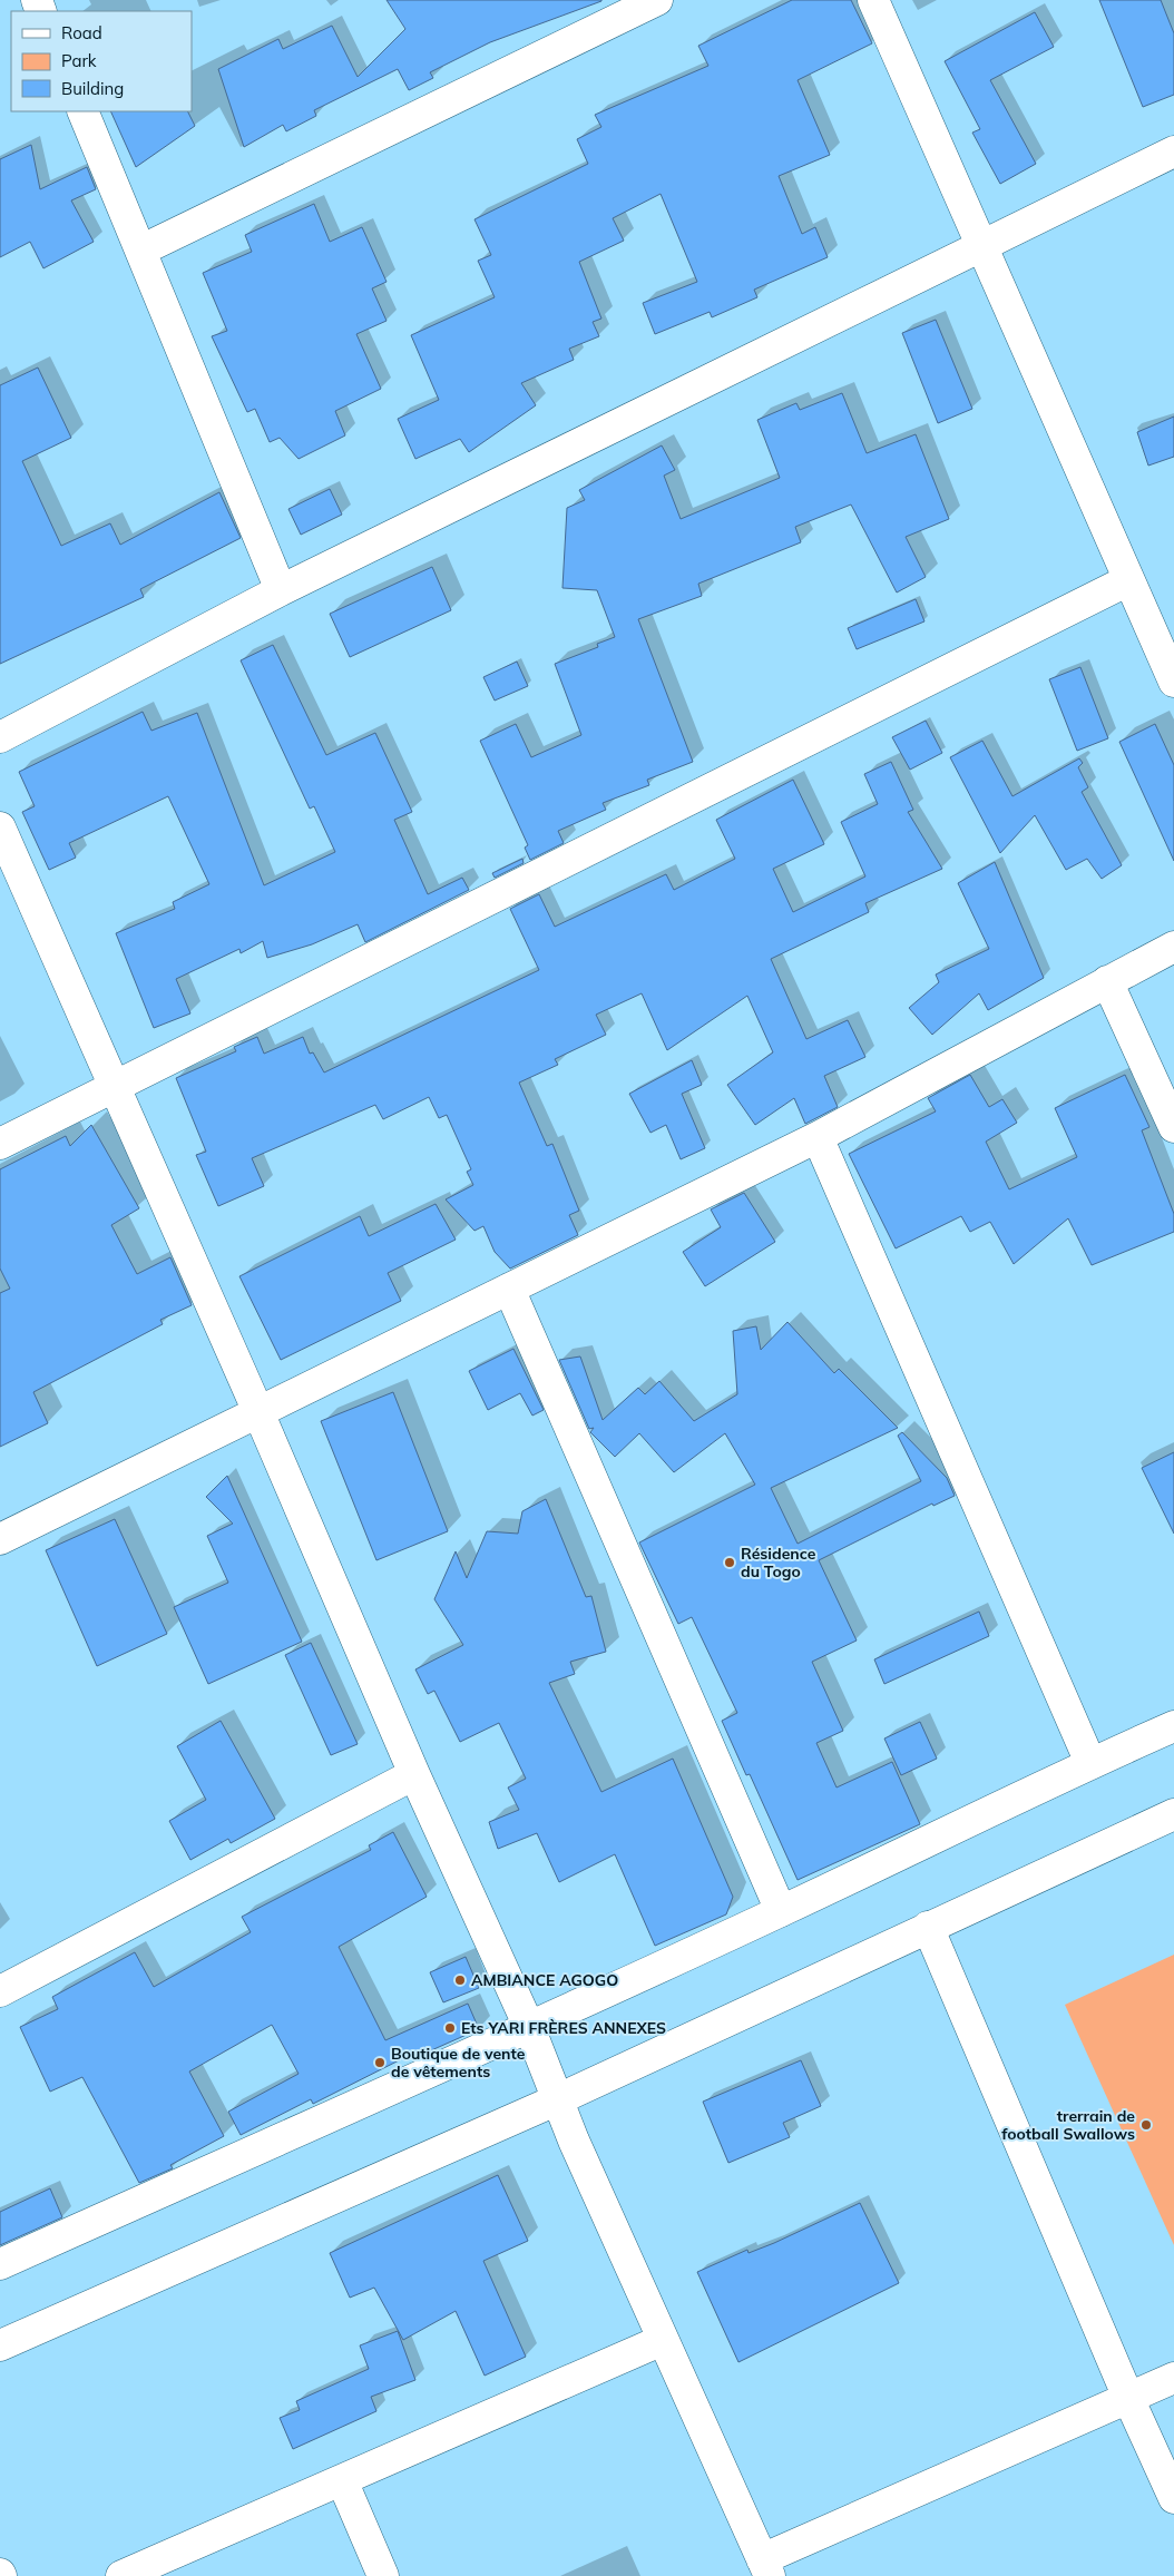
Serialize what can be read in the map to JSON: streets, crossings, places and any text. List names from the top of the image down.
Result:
{
  "places": [
    "Résidence du Togo",
    "AMBIANCE AGOGO",
    "Ets YARI FRÈRES ANNEXES",
    "Boutique de vente de vêtements",
    "trerrain de football Swallows"
  ],
  "legend": ["Road", "Park", "Building"]
}
